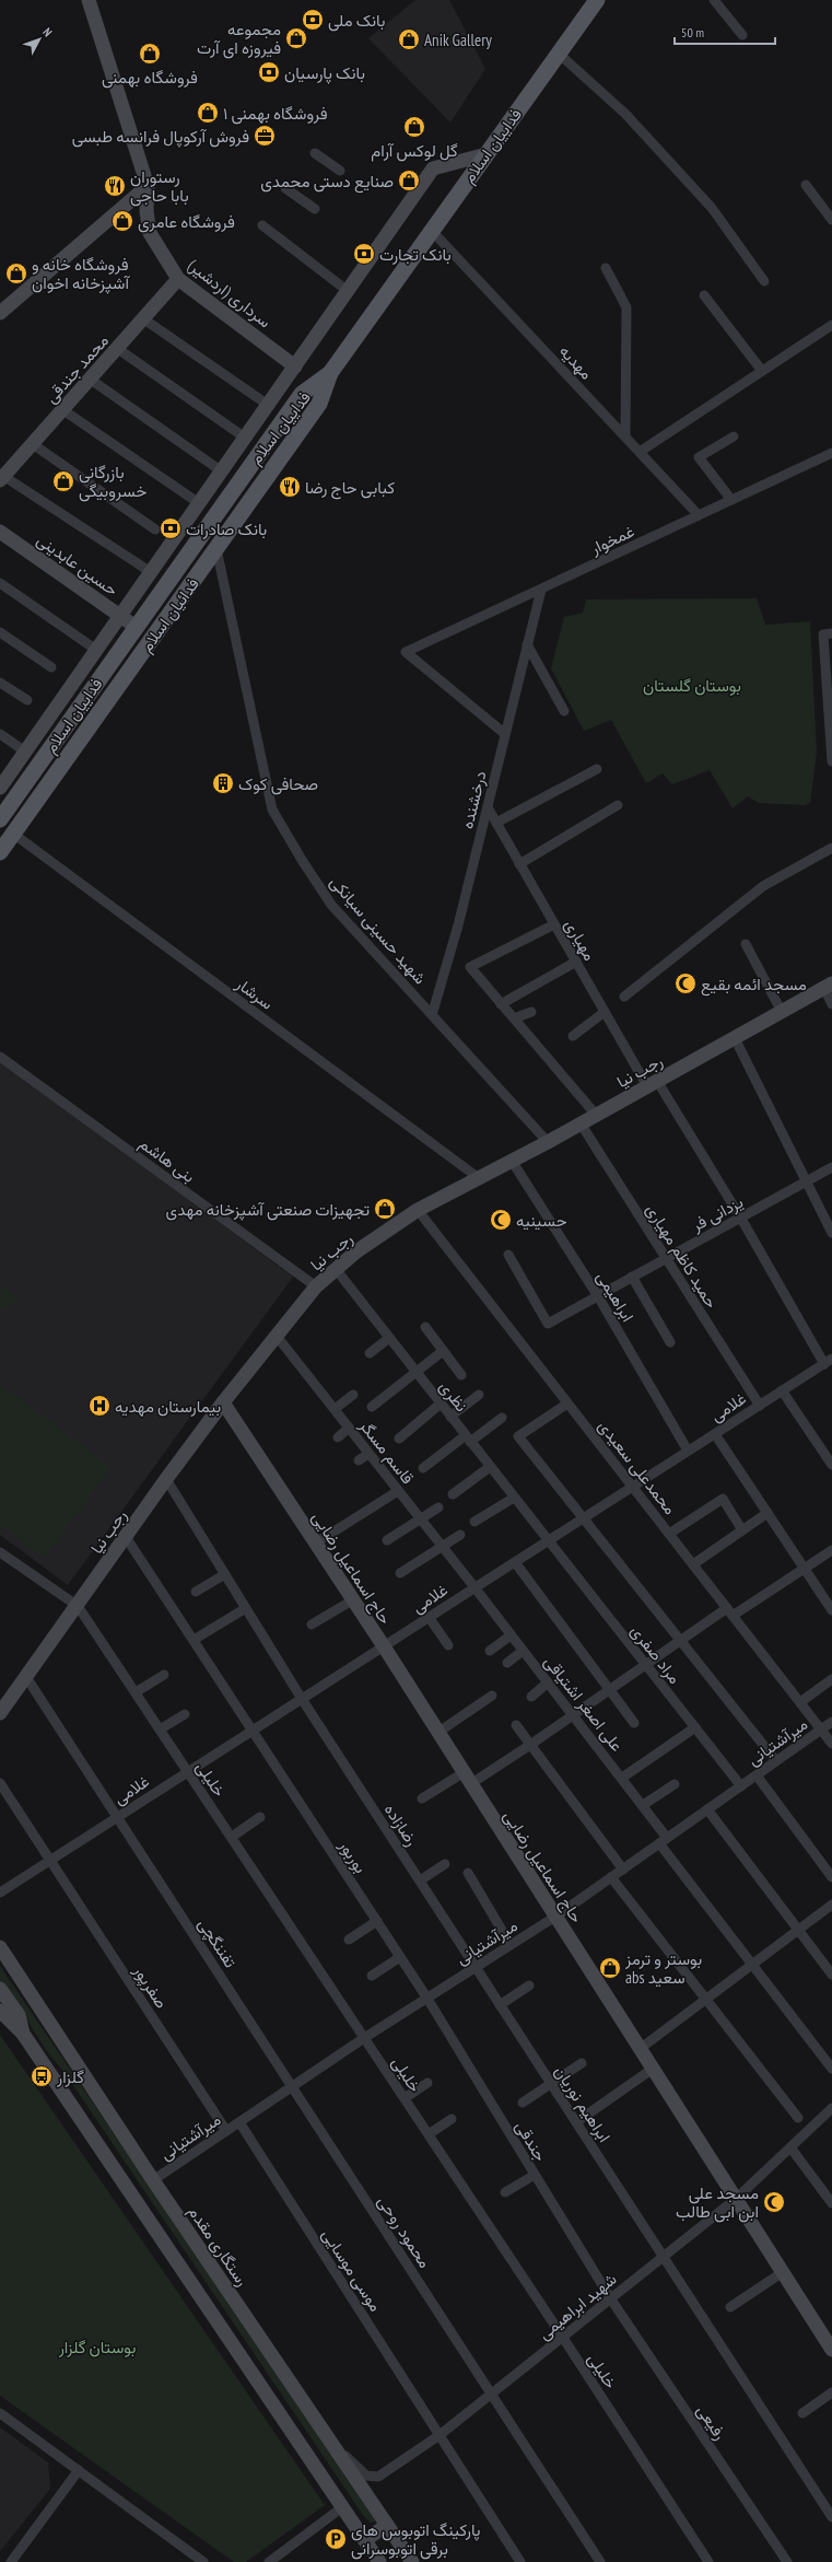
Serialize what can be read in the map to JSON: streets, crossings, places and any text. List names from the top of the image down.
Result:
{
  "streets": {
    "main road": [
      "فداییان اسلام",
      "سرداری (اردشیر)",
      "محمد جندقی",
      "حسین عابدینی",
      "فدائیان اسلام",
      "رجب نیا",
      "حاج اسماعیل رضایی",
      "رستگاری مقدم"
    ],
    "street": [
      "مهدیه",
      "غمخوار",
      "درخشنده",
      "شهید حسینی سیانکی",
      "مهیاری",
      "سرشار",
      "بنی هاشم",
      "یزدانی فر",
      "حمید کاظم مهیاری",
      "ابراهیمی",
      "نظری",
      "غلامی",
      "قاسم مسگر",
      "محمدعلی سعیدی",
      "مراد صفری",
      "علی اصغر اشتیاقی",
      "میرآشتیانی",
      "خلیلی",
      "رضازاده",
      "بوربور",
      "تفننگچی",
      "صفرپور",
      "ابراهیم نوریان",
      "جندقی",
      "محمود روحی",
      "موسی موسایی",
      "شهید ابراهیمی",
      "رفیعی"
    ]
  },
  "crossings": [
    ["فداییان اسلام", "مهدیه"],
    ["فداییان اسلام", "حسین عابدینی"],
    ["فداییان اسلام", "فدائیان اسلام"],
    ["سرداری (اردشیر)", "محمد جندقی"],
    ["مهدیه", "غمخوار"],
    ["غمخوار", "درخشنده"],
    ["فدائیان اسلام", "شهید حسینی سیانکی"],
    ["فدائیان اسلام", "سرشار"],
    ["درخشنده", "شهید حسینی سیانکی"],
    ["درخشنده", "مهیاری"],
    ["شهید حسینی سیانکی", "رجب نیا"],
    ["مهیاری", "رجب نیا"],
    ["مهیاری", "یزدانی فر"],
    ["سرشار", "رجب نیا"],
    ["رجب نیا", "بنی هاشم"],
    ["رجب نیا", "حمید کاظم مهیاری"],
    ["رجب نیا", "ابراهیمی"],
    ["رجب نیا", "نظری"],
    ["رجب نیا", "قاسم مسگر"],
    ["رجب نیا", "محمدعلی سعیدی"],
    ["رجب نیا", "حاج اسماعیل رضایی"],
    ["رجب نیا", "خلیلی"],
    ["رجب نیا", "رضازاده"],
    ["رجب نیا", "بوربور"],
    ["رجب نیا", "تفننگچی"],
    ["یزدانی فر", "حمید کاظم مهیاری"],
    ["یزدانی فر", "ابراهیمی"],
    ["حمید کاظم مهیاری", "غلامی"],
    ["ابراهیمی", "غلامی"],
    ["نظری", "غلامی"],
    ["نظری", "مراد صفری"],
    ["غلامی", "قاسم مسگر"],
    ["غلامی", "محمدعلی سعیدی"],
    ["غلامی", "حاج اسماعیل رضایی"],
    ["غلامی", "مراد صفری"],
    ["غلامی", "علی اصغر اشتیاقی"],
    ["غلامی", "خلیلی"],
    ["غلامی", "رضازاده"],
    ["غلامی", "بوربور"],
    ["غلامی", "تفننگچی"],
    ["غلامی", "صفرپور"],
    ["قاسم مسگر", "علی اصغر اشتیاقی"],
    ["محمدعلی سعیدی", "میرآشتیانی"],
    ["حاج اسماعیل رضایی", "میرآشتیانی"],
    ["حاج اسماعیل رضایی", "شهید ابراهیمی"],
    ["مراد صفری", "میرآشتیانی"],
    ["علی اصغر اشتیاقی", "میرآشتیانی"],
    ["میرآشتیانی", "خلیلی"],
    ["میرآشتیانی", "رضازاده"],
    ["میرآشتیانی", "بوربور"],
    ["میرآشتیانی", "تفننگچی"],
    ["میرآشتیانی", "صفرپور"],
    ["میرآشتیانی", "ابراهیم نوریان"],
    ["میرآشتیانی", "جندقی"],
    ["میرآشتیانی", "محمود روحی"],
    ["میرآشتیانی", "رستگاری مقدم"],
    ["میرآشتیانی", "موسی موسایی"],
    ["خلیلی", "شهید ابراهیمی"],
    ["رضازاده", "ابراهیم نوریان"],
    ["بوربور", "جندقی"],
    ["تفننگچی", "محمود روحی"],
    ["ابراهیم نوریان", "شهید ابراهیمی"],
    ["جندقی", "شهید ابراهیمی"],
    ["جندقی", "رفیعی"],
    ["محمود روحی", "شهید ابراهیمی"],
    ["رستگاری مقدم", "شهید ابراهیمی"],
    ["موسی موسایی", "شهید ابراهیمی"],
    ["شهید ابراهیمی", "رفیعی"]
  ],
  "parks": ["بوستان گلستان", "بوستان گلزار"],
  "places": {
    "bank": [
      "بانک ملی",
      "بانک پارسیان",
      "بانک تجارت",
      "بانک صادرات"
    ],
    "shop": [
      "مجموعه فیروزه ای آرت",
      "Anik Gallery",
      "فروشگاه بهمنی",
      "فروشگاه بهمنی ۱",
      "گل لوکس آرام",
      "صنایع دستی محمدی",
      "فروشگاه عامری",
      "فروشگاه خانه و آشپزخانه اخوان",
      "بازرگانی خسروبیگی",
      "تجهیزات صنعتی آشپزخانه مهدی",
      "بوستر و ترمز abs سعید"
    ],
    "office": ["فروش آرکوپال فرانسه طبسی"],
    "restaurant": ["رستوران بابا حاجی", "کبابی حاج رضا"],
    "building": ["صحافی کوک"],
    "mosque": ["مسجد ائمه بقیع", "حسینیه", "مسجد علی ابن ابی طالب"],
    "hospital": ["بیمارستان مهدیه"],
    "bus stop": ["گلزار"],
    "parking": ["پارکینگ اتوبوس های برقی اتوبوسرانی"]
  },
  "scale_bar": "50 m",
  "north": "top right"
}
